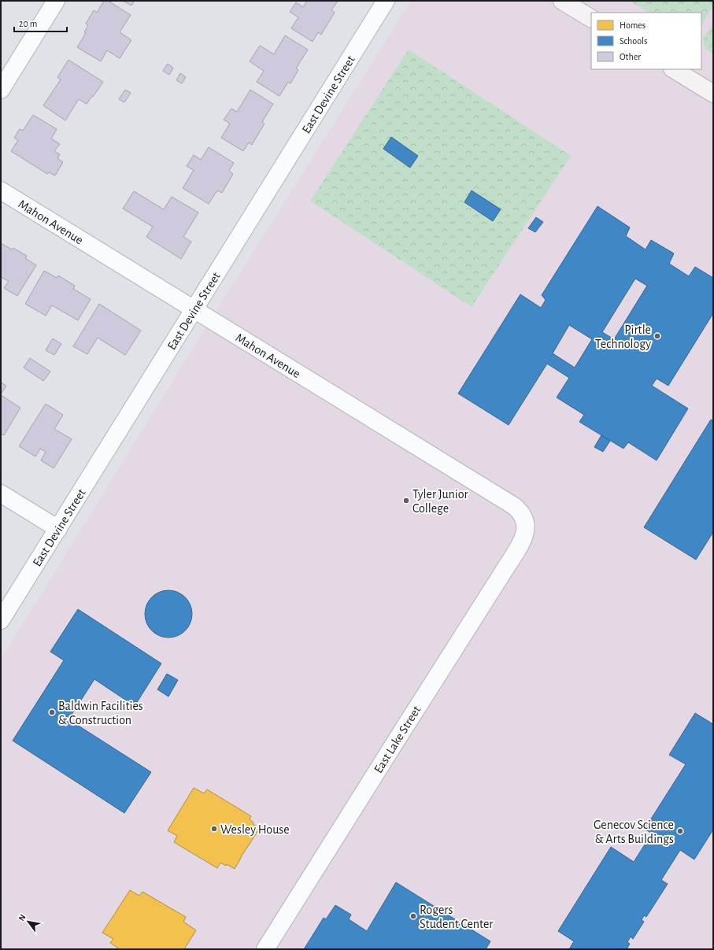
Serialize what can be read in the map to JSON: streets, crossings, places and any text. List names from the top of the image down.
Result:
{
  "streets": {
    "street": ["East Devine Street", "Mahon Avenue", "East Lake Street"]
  },
  "crossings": [
    ["East Devine Street", "Mahon Avenue"],
    ["Mahon Avenue", "East Lake Street"]
  ],
  "places": [
    "Pirtle Technology",
    "Tyler Junior College",
    "Baldwin Facilities & Construction",
    "Wesley House",
    "Genecov Science & Arts Buildings",
    "Rogers Student Center"
  ],
  "legend": ["Homes", "Schools", "Other"],
  "scale_bar": "20 m",
  "north": "top left"
}
